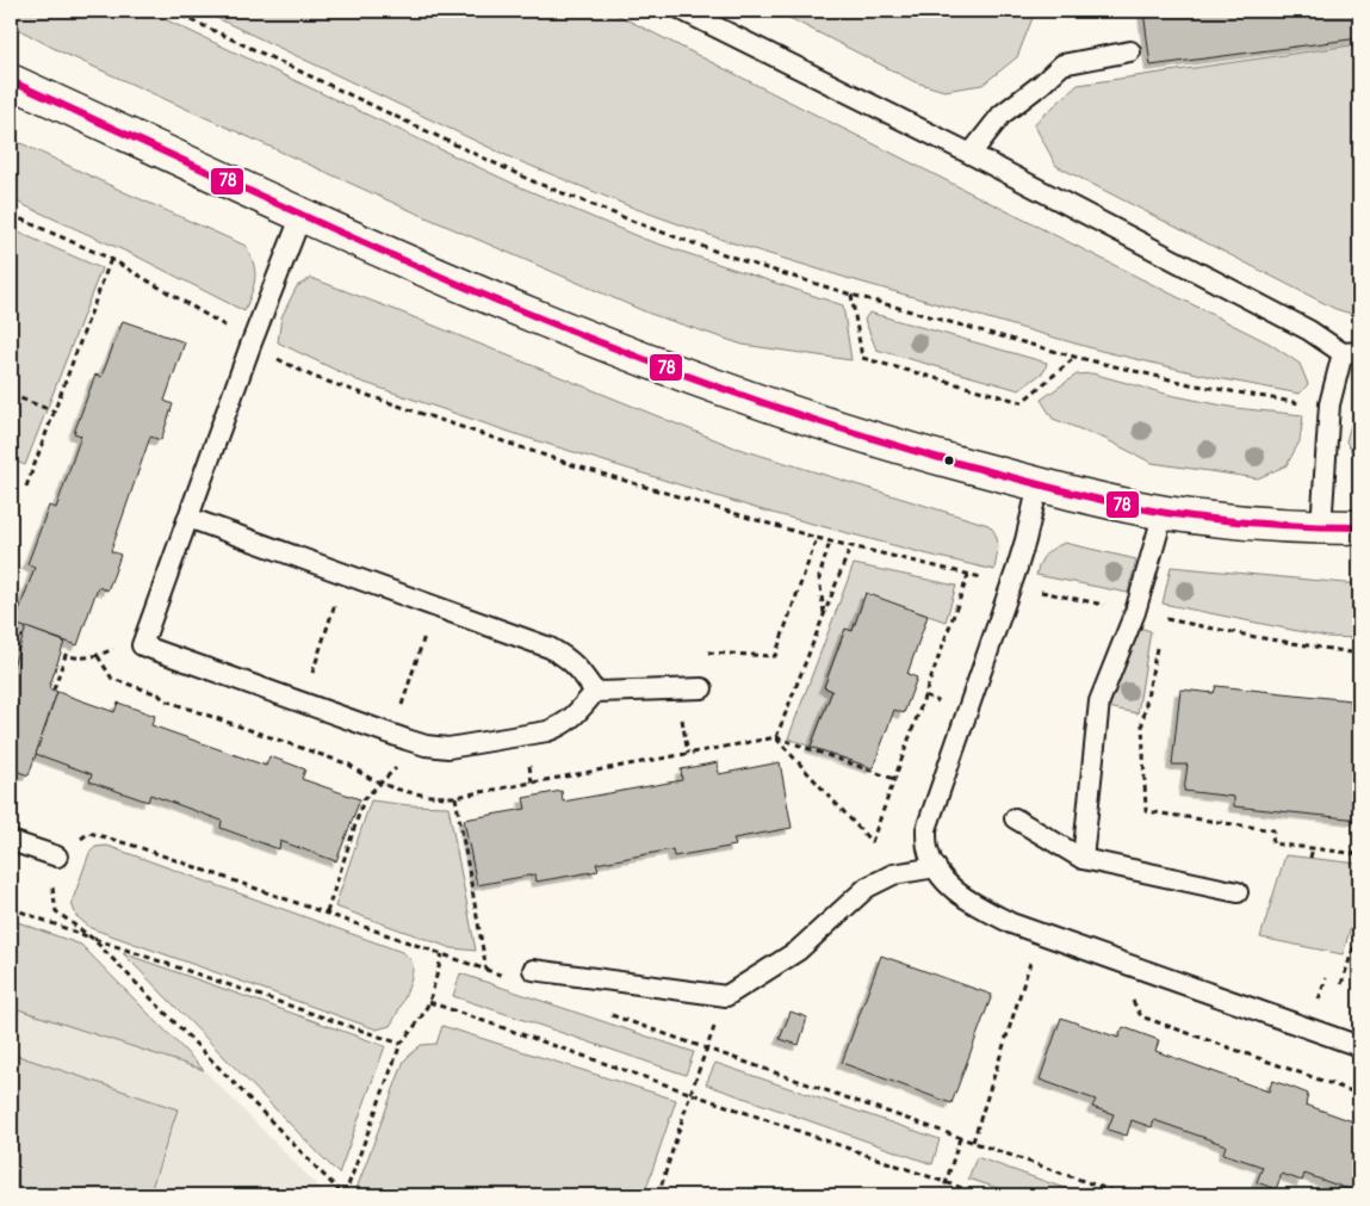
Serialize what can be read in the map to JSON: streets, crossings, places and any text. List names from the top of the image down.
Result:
{
  "lines": ["transit line 78"]
}
